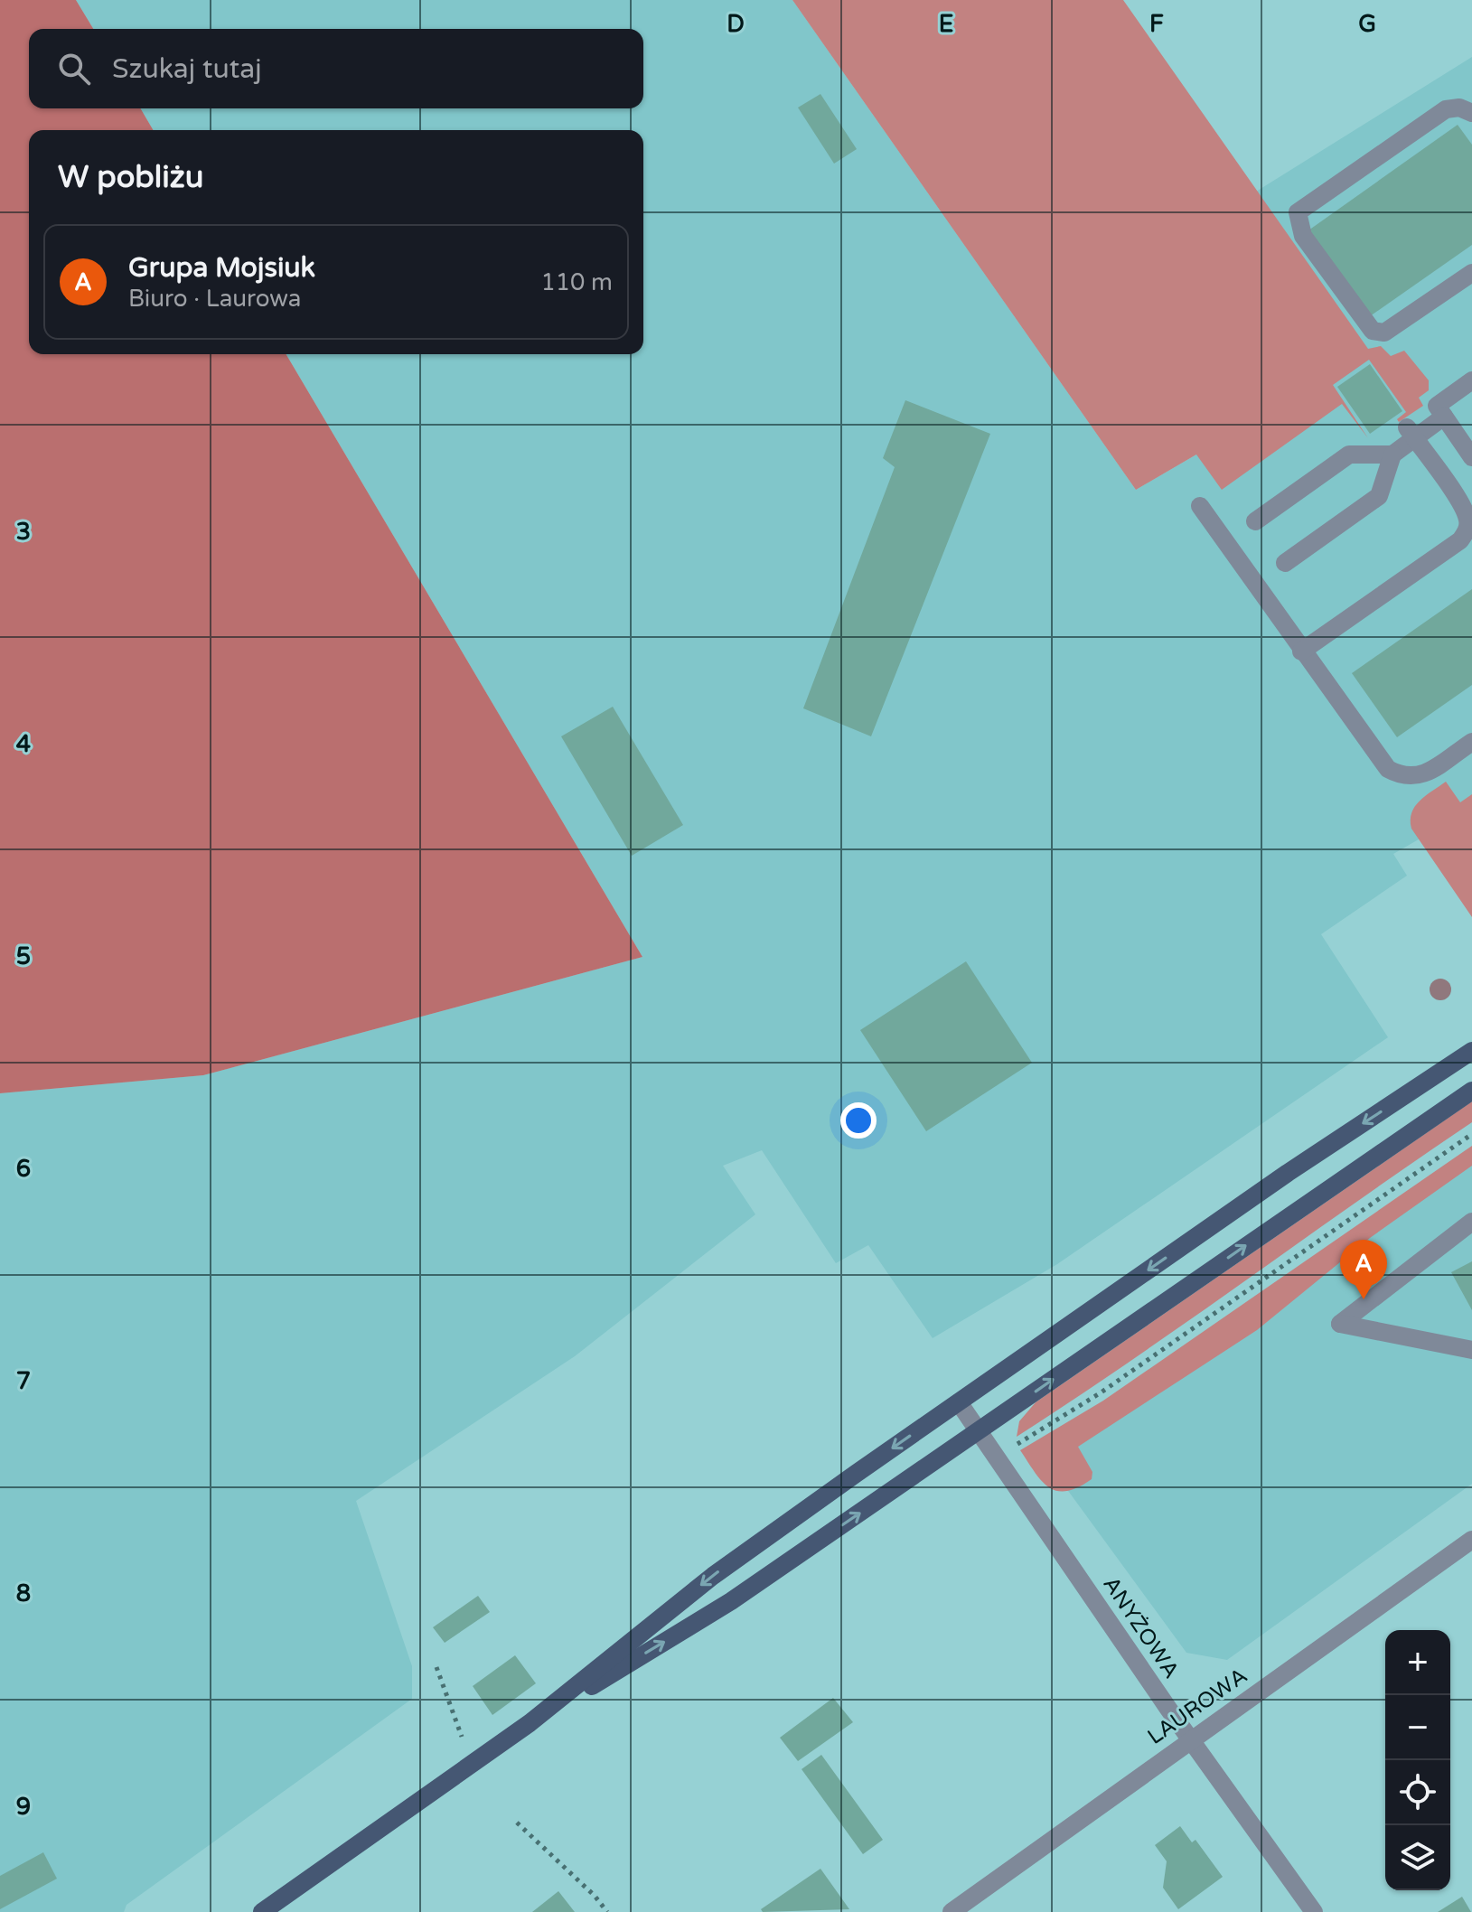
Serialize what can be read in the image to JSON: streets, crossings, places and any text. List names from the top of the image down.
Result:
{
  "streets": {
    "street": ["ANYŻOWA", "LAUROWA"]
  },
  "crossings": [
    ["ANYŻOWA", "LAUROWA"]
  ],
  "page": {
    "search": "Szukaj tutaj",
    "heading": "W pobliżu",
    "list": [
      {
        "mark": "A",
        "name": "Grupa Mojsiuk",
        "note": "Biuro · Laurowa",
        "value": "110 m"
      }
    ],
    "pins": "A",
    "map_buttons": ["+", "−"]
  },
  "grid": {
    "columns": [
      "D",
      "E",
      "F",
      "G"
    ],
    "rows": [
      "3",
      "4",
      "5",
      "6",
      "7",
      "8",
      "9"
    ]
  }
}
